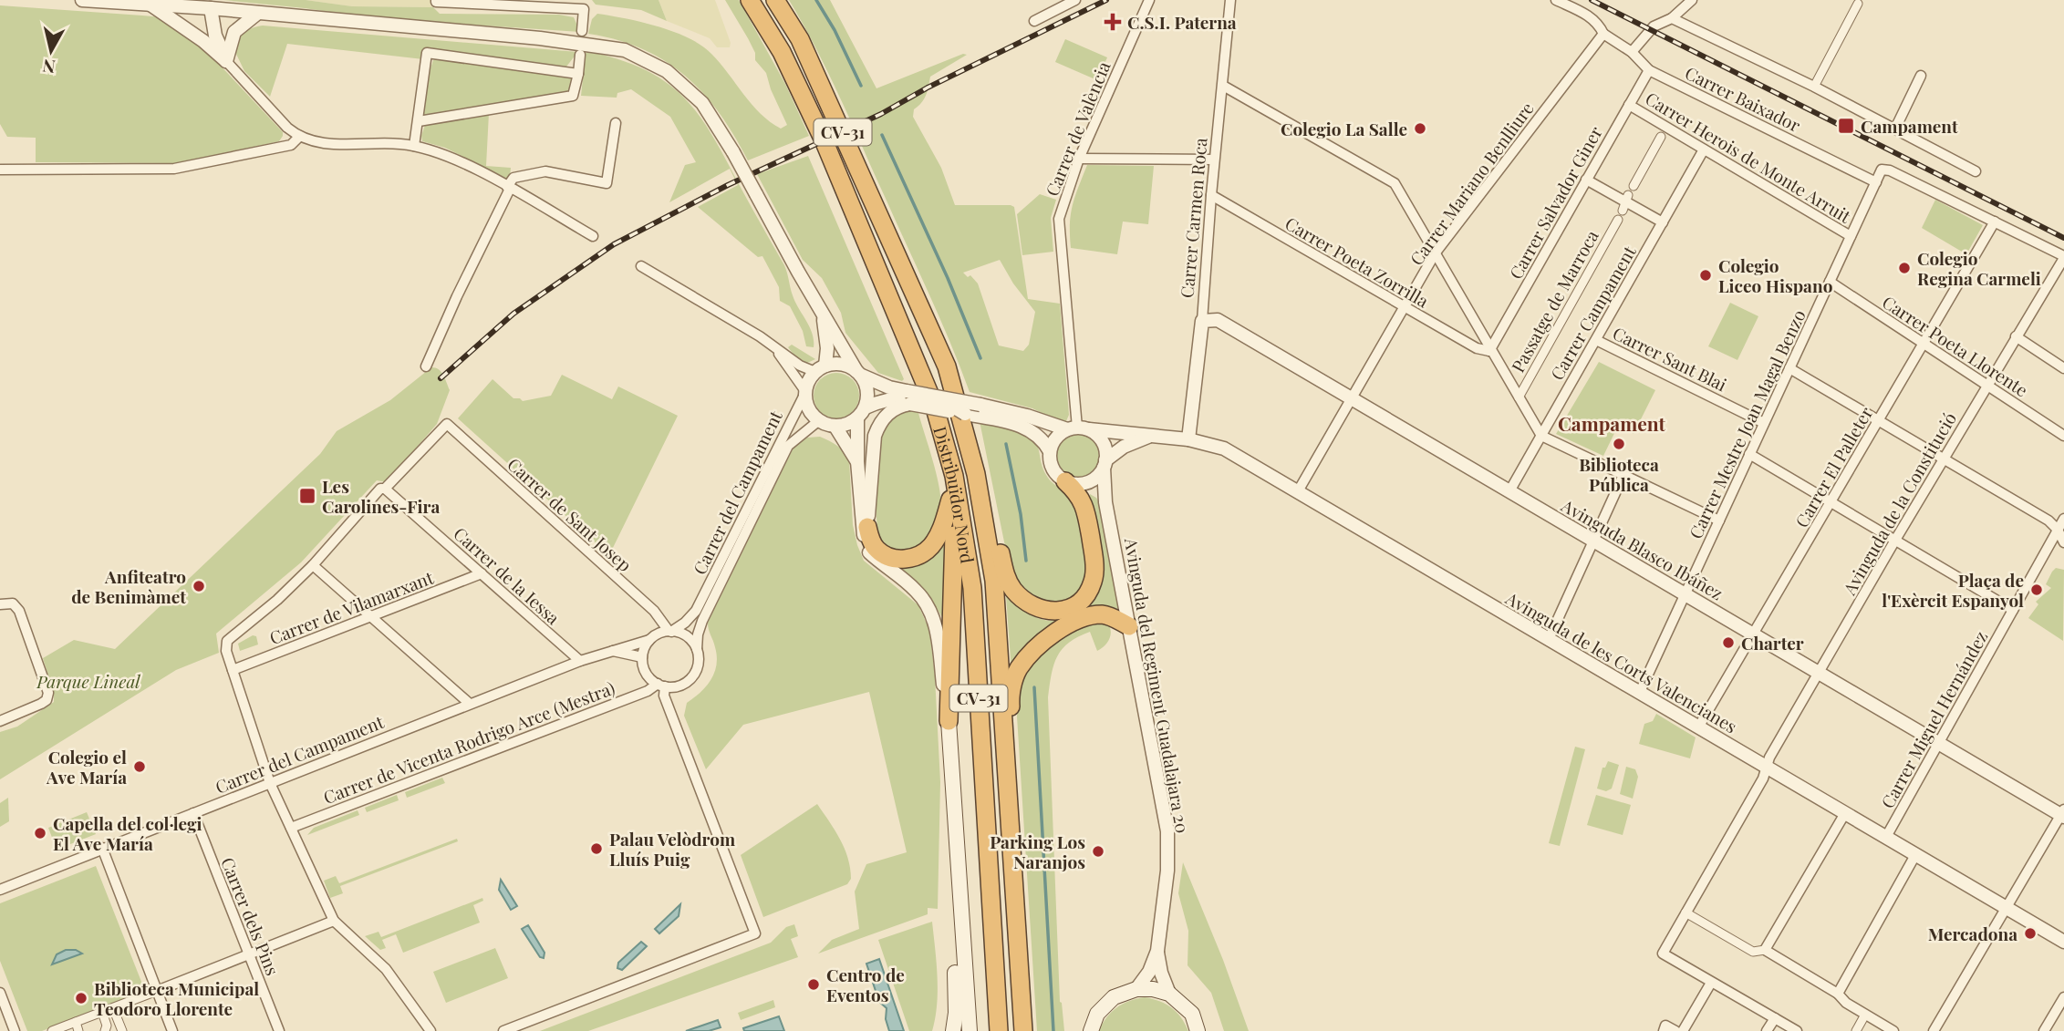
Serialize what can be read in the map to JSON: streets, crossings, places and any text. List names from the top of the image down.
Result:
{
  "streets": {
    "highway": ["CV-31", "Distribuïdor Nord"],
    "street": [
      "Carrer Baixador",
      "Carrer de València",
      "Carrer Herois de Monte Arruit",
      "Carrer Mariano Benlliure",
      "Carrer Salvador Giner",
      "Carrer Carmen Roca",
      "Carrer Poeta Zorrilla",
      "Passatge de Marroca",
      "Carrer Campament",
      "Carrer Poeta Llorente",
      "Carrer Sant Blai",
      "Carrer Mestre Joan Magal Benzo",
      "Carrer El Palleter",
      "Carrer del Campament",
      "Avinguda de la Constitució",
      "Carrer de Sant Josep",
      "Avinguda Blasco Ibáñez",
      "Carrer de la Iessa",
      "Carrer de Vilamarxant",
      "Avinguda de les Corts Valencianes",
      "Avinguda del Regiment Guadalajara 20",
      "Carrer Miguel Hernández",
      "Carrer de Vicenta Rodrigo Arce (Mestra)",
      "Carrer dels Pins"
    ]
  },
  "crossings": [
    ["Carrer Baixador", "Carrer Mariano Benlliure"],
    ["Carrer Baixador", "Carrer Salvador Giner"],
    ["Carrer Baixador", "Carrer Mestre Joan Magal Benzo"],
    ["Carrer de València", "Avinguda de les Corts Valencianes"],
    ["Carrer de València", "Avinguda del Regiment Guadalajara 20"],
    ["Carrer Herois de Monte Arruit", "Carrer Salvador Giner"],
    ["Carrer Herois de Monte Arruit", "Carrer Campament"],
    ["Carrer Herois de Monte Arruit", "Carrer Mestre Joan Magal Benzo"],
    ["Carrer Mariano Benlliure", "Carrer Poeta Zorrilla"],
    ["Carrer Mariano Benlliure", "Avinguda Blasco Ibáñez"],
    ["Carrer Mariano Benlliure", "Avinguda de les Corts Valencianes"],
    ["Carrer Salvador Giner", "Carrer Poeta Zorrilla"],
    ["Carrer Carmen Roca", "Carrer Poeta Zorrilla"],
    ["Carrer Carmen Roca", "Avinguda Blasco Ibáñez"],
    ["Carrer Carmen Roca", "Avinguda de les Corts Valencianes"],
    ["Carrer Campament", "Carrer Sant Blai"],
    ["Carrer Campament", "Avinguda Blasco Ibáñez"],
    ["Carrer Poeta Llorente", "Carrer Mestre Joan Magal Benzo"],
    ["Carrer Poeta Llorente", "Carrer El Palleter"],
    ["Carrer Poeta Llorente", "Avinguda de la Constitució"],
    ["Carrer Sant Blai", "Carrer Mestre Joan Magal Benzo"],
    ["Carrer Mestre Joan Magal Benzo", "Carrer El Palleter"],
    ["Carrer Mestre Joan Magal Benzo", "Avinguda Blasco Ibáñez"],
    ["Carrer Mestre Joan Magal Benzo", "Avinguda de les Corts Valencianes"],
    ["Carrer El Palleter", "Avinguda Blasco Ibáñez"],
    ["Carrer El Palleter", "Avinguda de les Corts Valencianes"],
    ["Carrer del Campament", "Carrer de Sant Josep"],
    ["Carrer del Campament", "Carrer de la Iessa"],
    ["Carrer del Campament", "Carrer de Vicenta Rodrigo Arce (Mestra)"],
    ["Carrer del Campament", "Carrer dels Pins"],
    ["Avinguda de la Constitució", "Avinguda Blasco Ibáñez"],
    ["Avinguda de la Constitució", "Avinguda de les Corts Valencianes"],
    ["Carrer de Sant Josep", "Carrer de la Iessa"],
    ["Carrer de Sant Josep", "Carrer de Vicenta Rodrigo Arce (Mestra)"],
    ["Avinguda Blasco Ibáñez", "Carrer Miguel Hernández"],
    ["Carrer de la Iessa", "Carrer de Vilamarxant"],
    ["Avinguda de les Corts Valencianes", "Avinguda del Regiment Guadalajara 20"],
    ["Avinguda de les Corts Valencianes", "Carrer Miguel Hernández"]
  ],
  "districts": ["Campament"],
  "parks": ["Parque Lineal"],
  "places": {
    "health": ["C.S.I. Paterna"],
    "transit": ["Campament", "Les Carolines-Fira"],
    "other": [
      "Colegio La Salle",
      "Colegio Regina Carmeli",
      "Colegio Liceo Hispano",
      "Biblioteca Pública",
      "Anfiteatro de Benimàmet",
      "Plaça de l'Exèrcit Espanyol",
      "Charter",
      "Colegio el Ave María",
      "Capella del col·legi El Ave María",
      "Palau Velòdrom Lluís Puig",
      "Parking Los Naranjos",
      "Mercadona",
      "Centro de Eventos",
      "Biblioteca Municipal Teodoro Llorente"
    ]
  },
  "north": "bottom"
}
